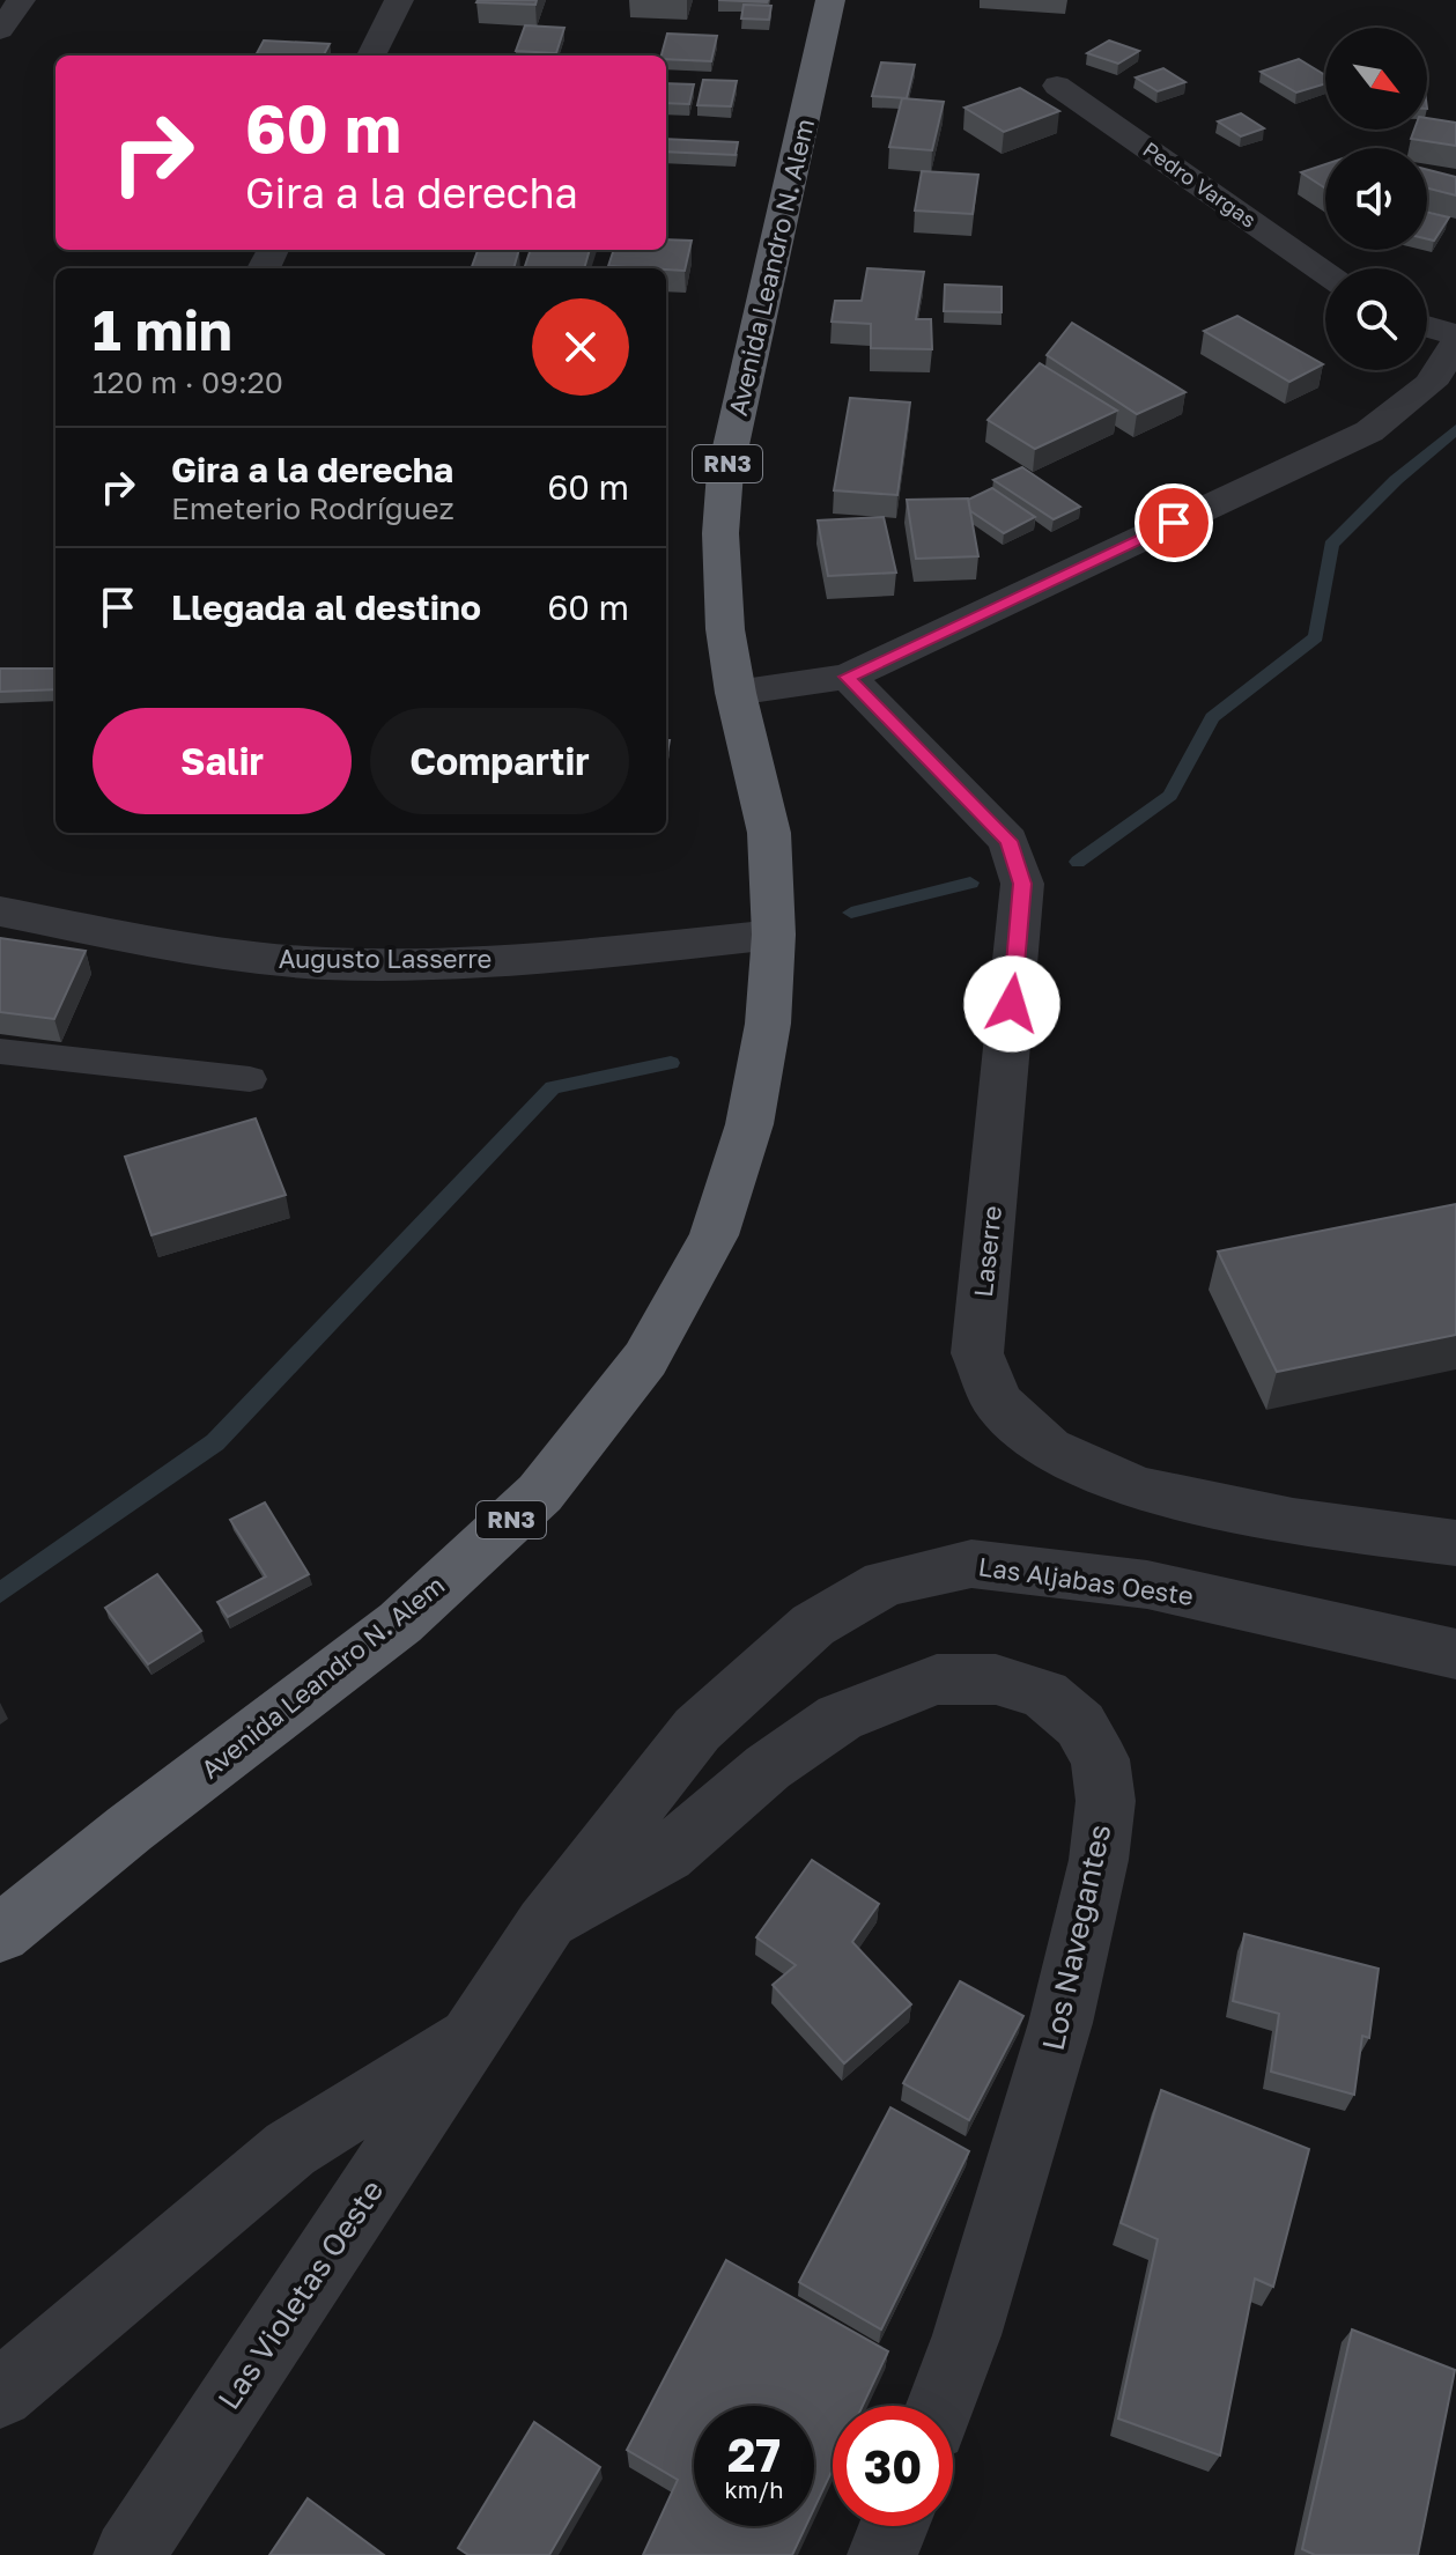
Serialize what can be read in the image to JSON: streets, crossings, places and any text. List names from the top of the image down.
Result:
{
  "streets": {
    "highway": ["Avenida Leandro N. Alem", "RN3"],
    "street": [
      "Pedro Vargas",
      "Augusto Lasserre",
      "Laserre",
      "Las Aljabas Oeste",
      "Los Navegantes",
      "Las Violetas Oeste"
    ]
  },
  "crossings": [
    ["Avenida Leandro N. Alem", "Augusto Lasserre"],
    ["Las Aljabas Oeste", "Los Navegantes"],
    ["Las Aljabas Oeste", "Las Violetas Oeste"]
  ],
  "north": "bottom right",
  "page": {
    "turn": ["60 m", "Gira a la derecha"],
    "heading": ["1 min", "120 m · 09:20"],
    "list": [
      {
        "name": "Gira a la derecha",
        "note": "Emeterio Rodríguez",
        "value": "60 m"
      },
      {
        "name": "Llegada al destino",
        "value": "60 m"
      }
    ],
    "buttons": ["Salir", "Compartir"],
    "speed": "27 km/h",
    "limit": "30"
  }
}
